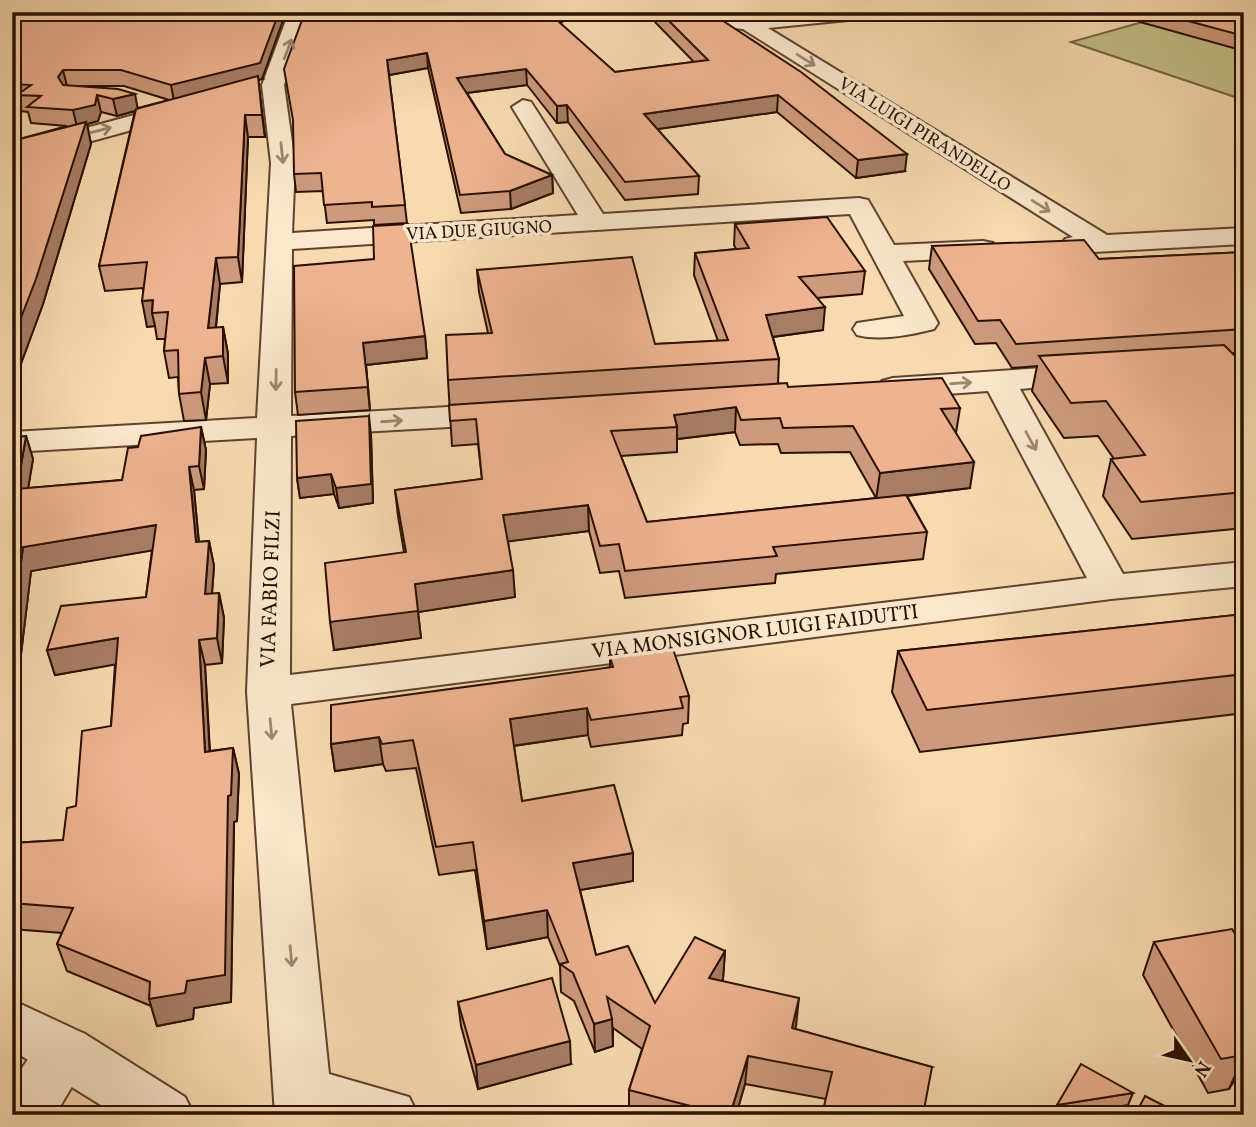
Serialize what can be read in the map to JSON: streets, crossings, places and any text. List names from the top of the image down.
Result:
{
  "streets": {
    "street": [
      "VIA LUIGI PIRANDELLO",
      "VIA DUE GIUGNO",
      "VIA FABIO FILZI",
      "VIA MONSIGNOR LUIGI FAIDUTTI"
    ]
  },
  "crossings": [
    ["VIA DUE GIUGNO", "VIA FABIO FILZI"],
    ["VIA FABIO FILZI", "VIA MONSIGNOR LUIGI FAIDUTTI"]
  ],
  "one_way": ["VIA LUIGI PIRANDELLO", "VIA FABIO FILZI"],
  "north": "bottom right"
}
